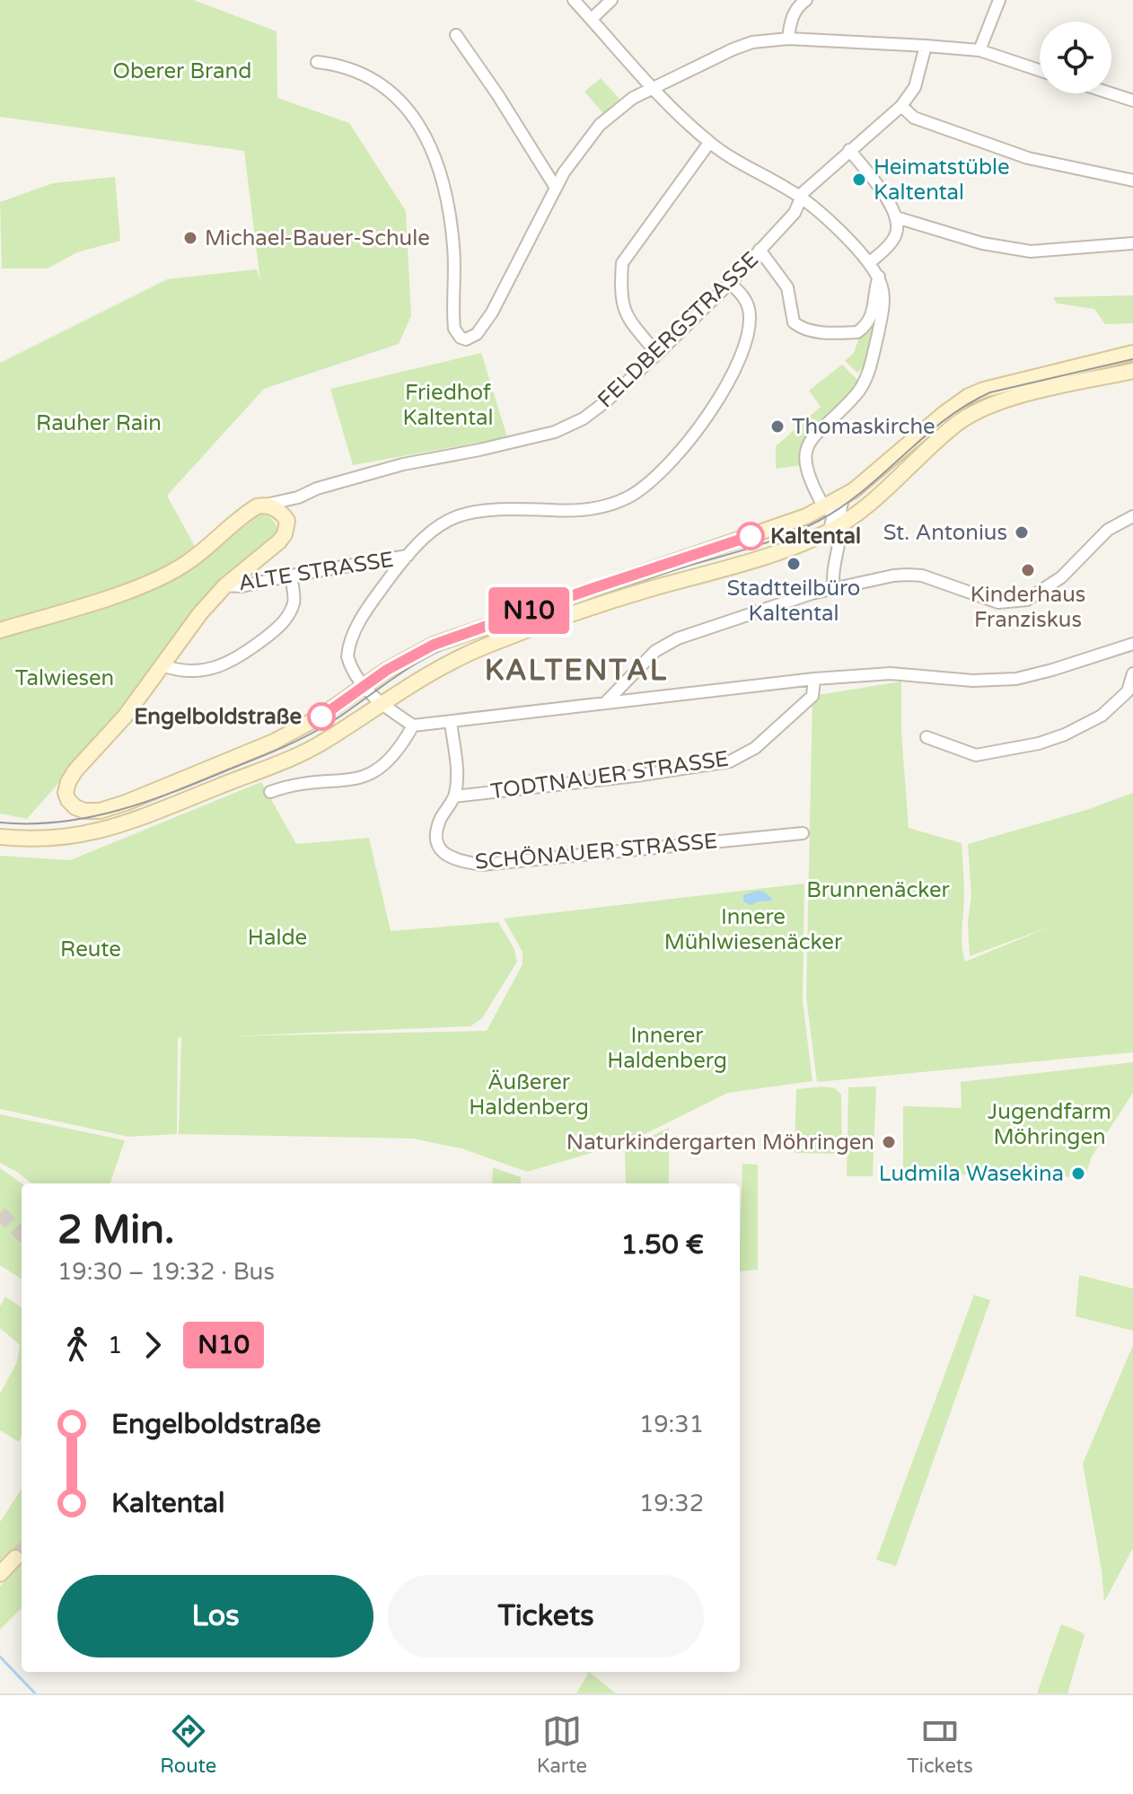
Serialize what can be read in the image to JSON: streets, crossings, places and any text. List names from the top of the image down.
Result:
{
  "streets": {
    "street": [
      "FELDBERGSTRASSE",
      "ALTE STRASSE",
      "TODTNAUER STRASSE",
      "SCHÖNAUER STRASSE"
    ]
  },
  "crossings": [
    ["TODTNAUER STRASSE", "SCHÖNAUER STRASSE"]
  ],
  "districts": ["KALTENTAL"],
  "parks": [
    "Oberer Brand",
    "Friedhof Kaltental",
    "Rauher Rain",
    "Talwiesen",
    "Brunnenäcker",
    "Innere Mühlwiesenäcker",
    "Halde",
    "Reute",
    "Innerer Haldenberg",
    "Äußerer Haldenberg",
    "Jugendfarm Möhringen"
  ],
  "places": [
    "Heimatstüble Kaltental",
    "Michael-Bauer-Schule",
    "Thomaskirche",
    "St. Antonius",
    "Kaltental",
    "Stadtteilbüro Kaltental",
    "Kinderhaus Franziskus",
    "Engelboldstraße",
    "Naturkindergarten Möhringen",
    "Ludmila Wasekina"
  ],
  "lines": ["bus line N10"],
  "page": {
    "on_map": "N10",
    "heading": ["2 Min.", "19:30 – 19:32 · Bus", "1.50 €"],
    "legs": ["1", "N10"],
    "list": [
      {
        "name": "Engelboldstraße",
        "value": "19:31"
      },
      {
        "name": "Kaltental",
        "value": "19:32"
      }
    ],
    "buttons": ["Los", "Tickets"],
    "tabs": ["Route", "Karte", "Tickets"]
  }
}
